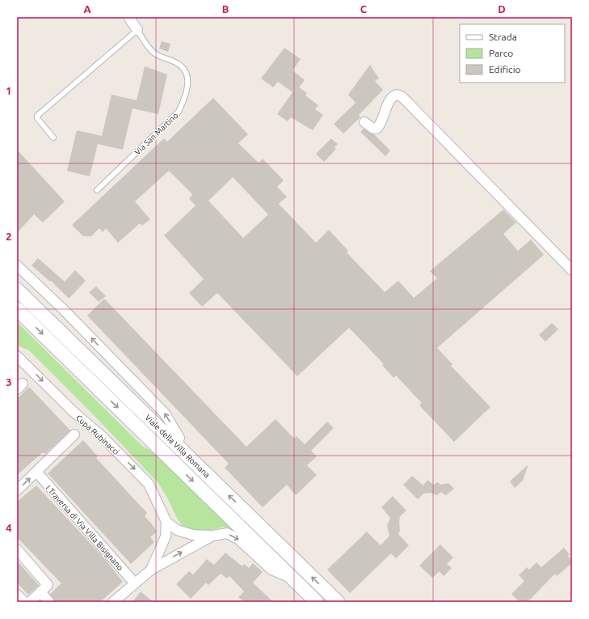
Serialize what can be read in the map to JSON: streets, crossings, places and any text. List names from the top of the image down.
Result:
{
  "streets": {
    "main road": ["Viale della Villa Romana"],
    "street": ["Via San Martino", "Cupa Rubinacci", "I Traversa di Via Villa Bisignano"]
  },
  "legend": ["Strada", "Parco", "Edificio"],
  "grid": {
    "columns": [
      "A",
      "B",
      "C",
      "D"
    ],
    "rows": [
      "1",
      "2",
      "3",
      "4"
    ]
  }
}
